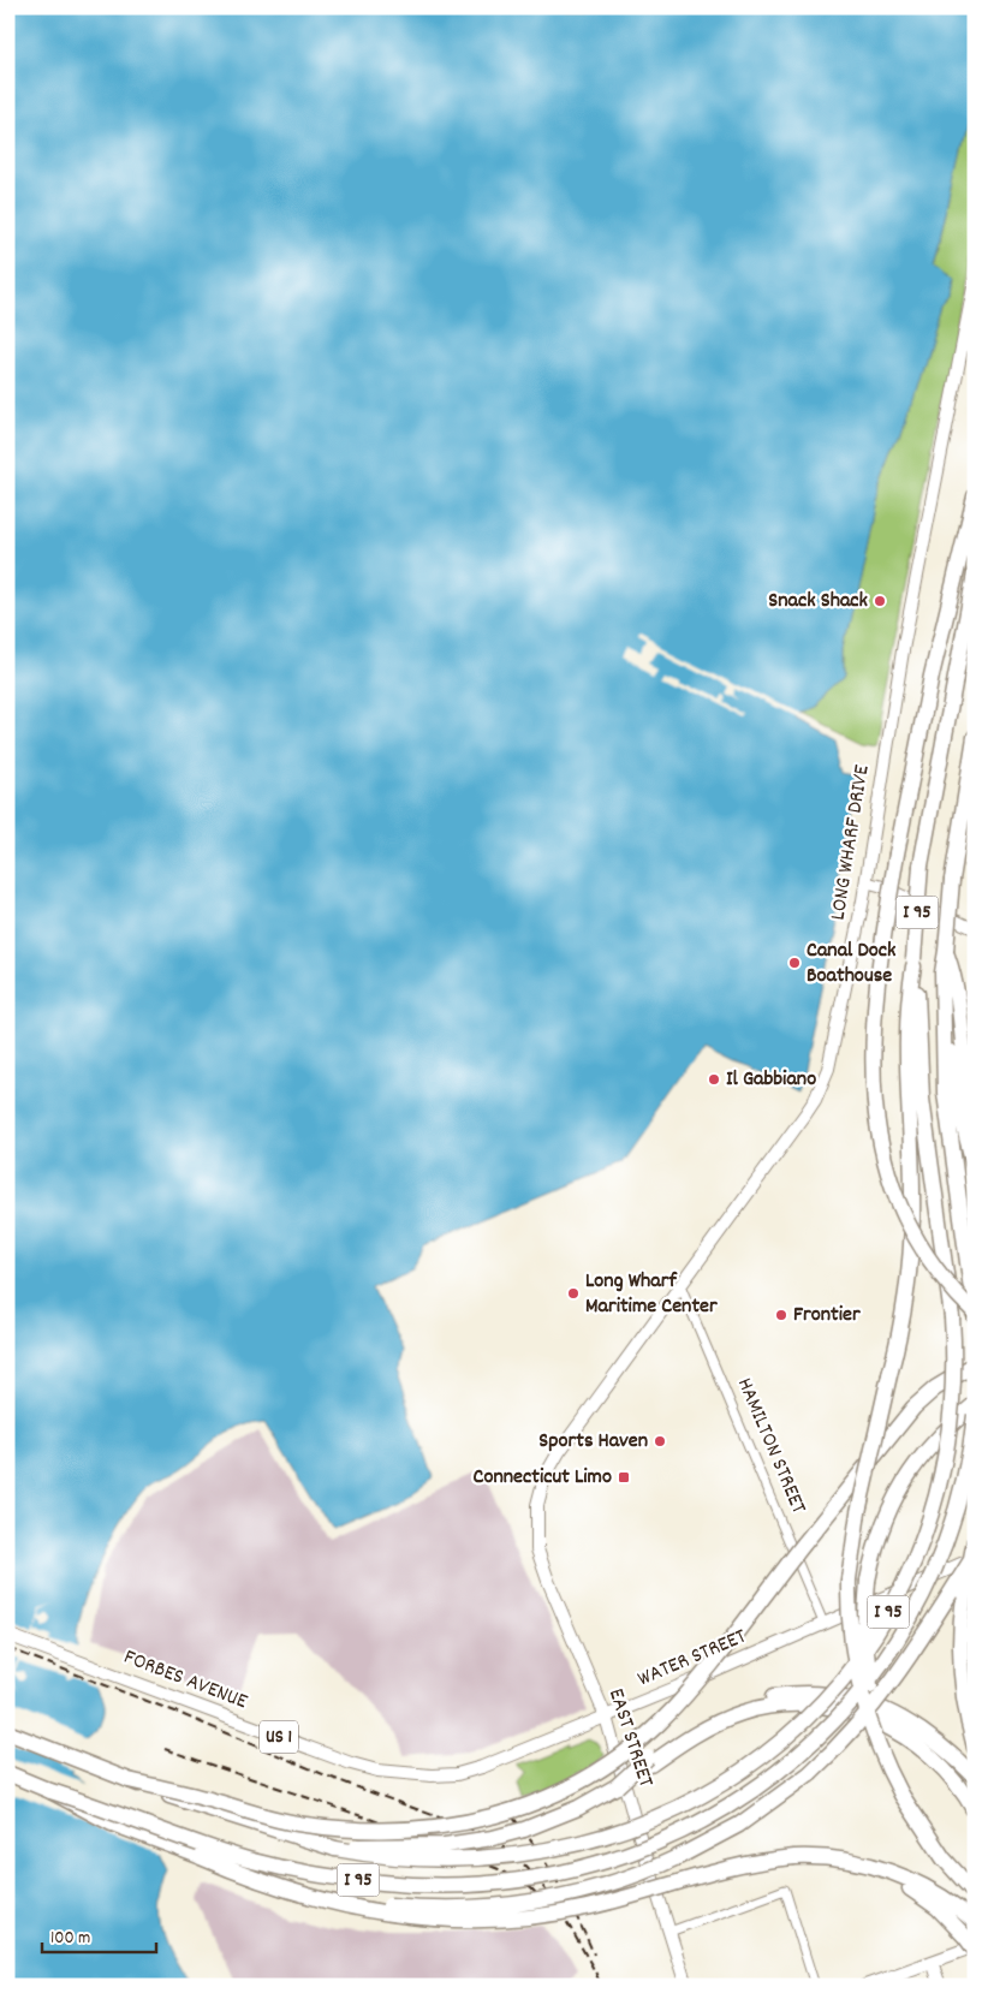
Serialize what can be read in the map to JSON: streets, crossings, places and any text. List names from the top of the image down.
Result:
{
  "streets": {
    "highway": ["I 95"],
    "main road": [
      "LONG WHARF DRIVE",
      "WATER STREET",
      "FORBES AVENUE",
      "US 1",
      "EAST STREET"
    ],
    "street": ["HAMILTON STREET"]
  },
  "crossings": [
    ["LONG WHARF DRIVE", "HAMILTON STREET"],
    ["LONG WHARF DRIVE", "EAST STREET"],
    ["HAMILTON STREET", "WATER STREET"],
    ["WATER STREET", "FORBES AVENUE"],
    ["WATER STREET", "EAST STREET"]
  ],
  "places": {
    "other": [
      "Snack Shack",
      "Canal Dock Boathouse",
      "Il Gabbiano",
      "Long Wharf Maritime Center",
      "Frontier",
      "Sports Haven"
    ],
    "transit": ["Connecticut Limo"]
  },
  "scale_bar": "100 m"
}
